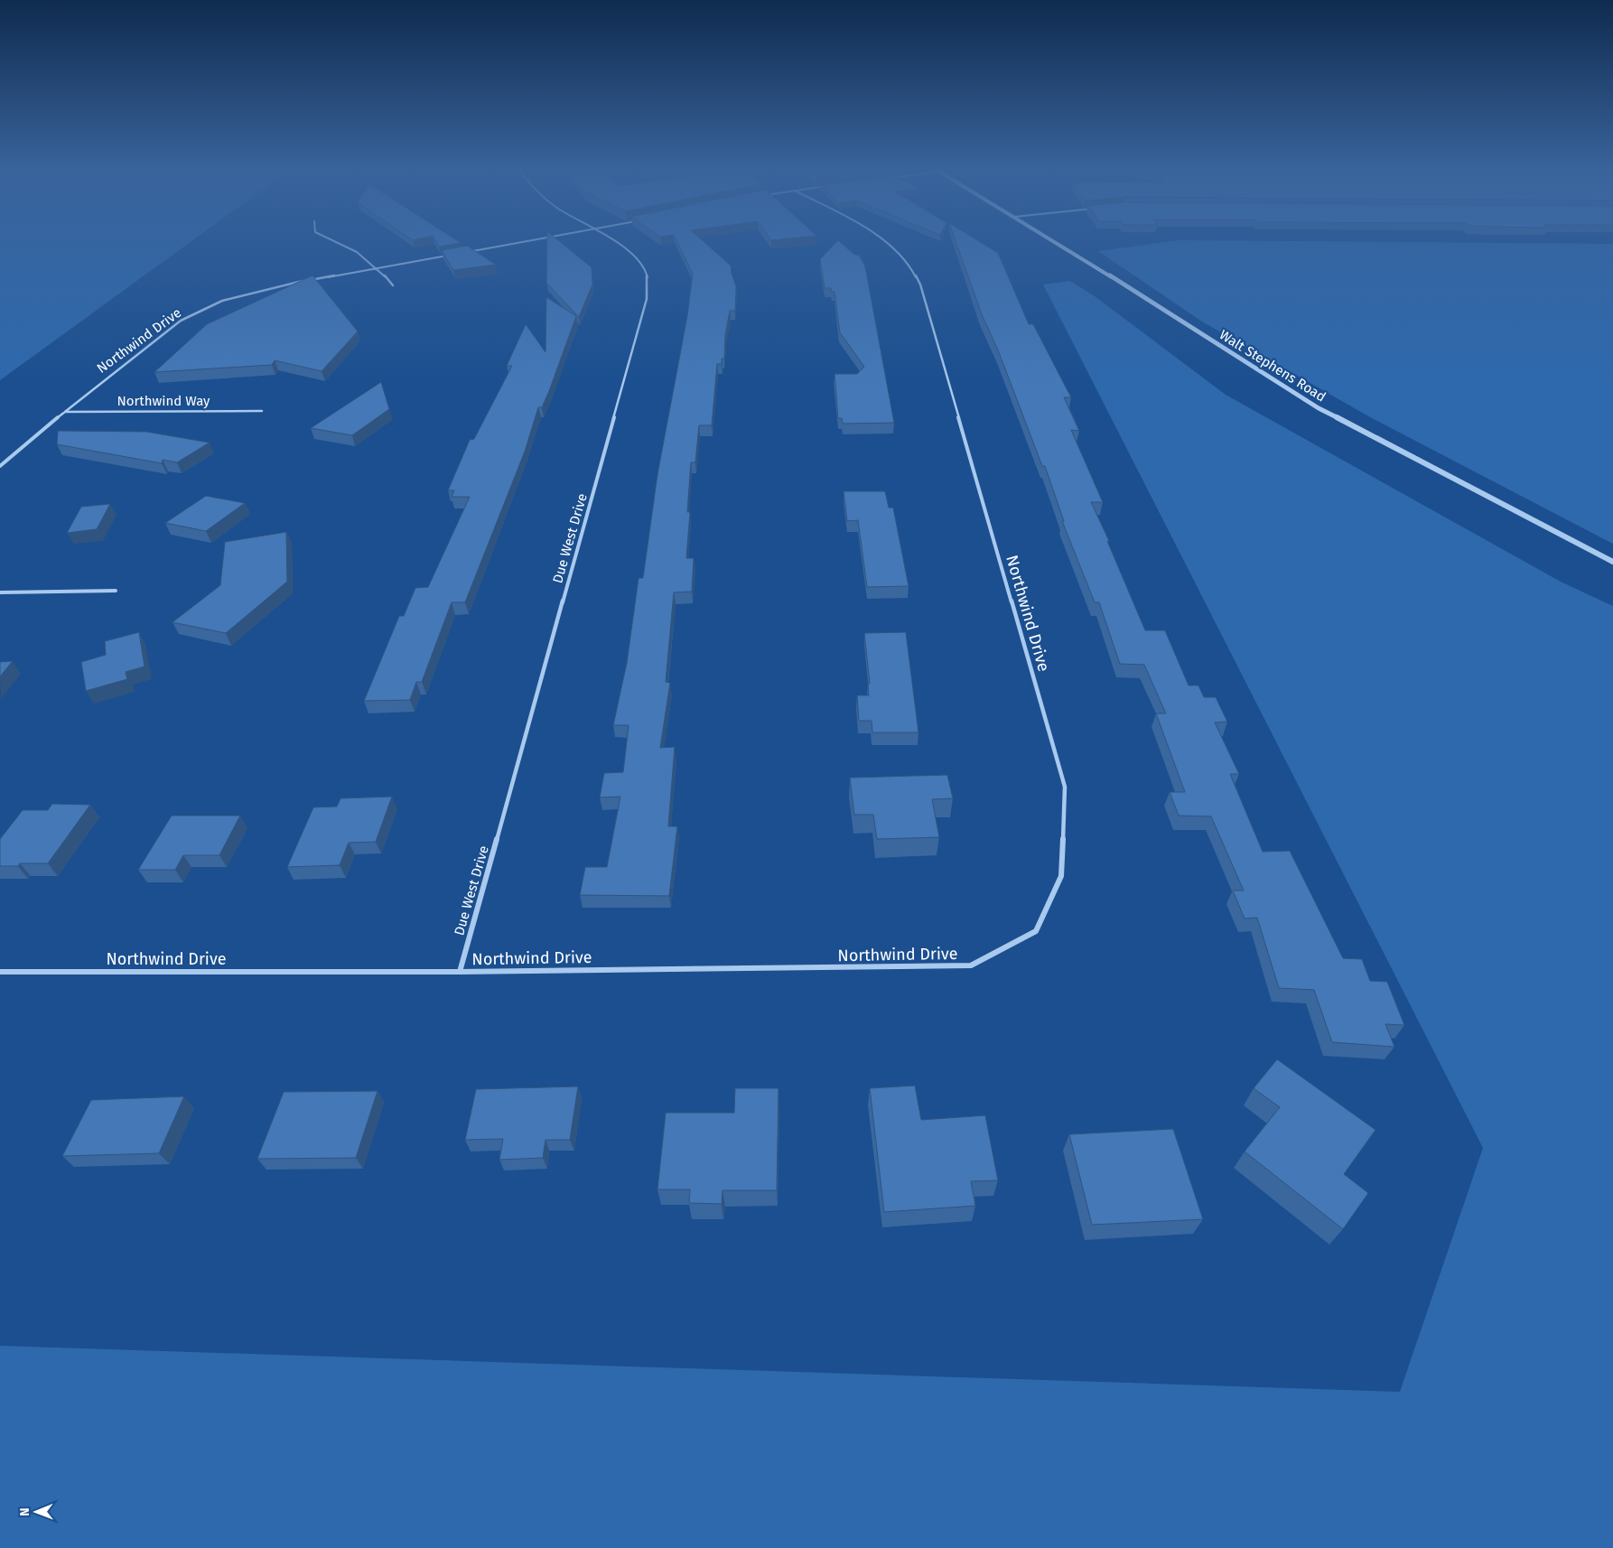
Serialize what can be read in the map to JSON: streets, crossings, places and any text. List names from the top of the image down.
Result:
{
  "streets": {
    "street": [
      "Northwind Drive",
      "Walt Stephens Road",
      "Northwind Way",
      "Due West Drive"
    ]
  },
  "crossings": [
    ["Northwind Drive", "Northwind Way"],
    ["Northwind Drive", "Due West Drive"]
  ],
  "north": "left"
}
